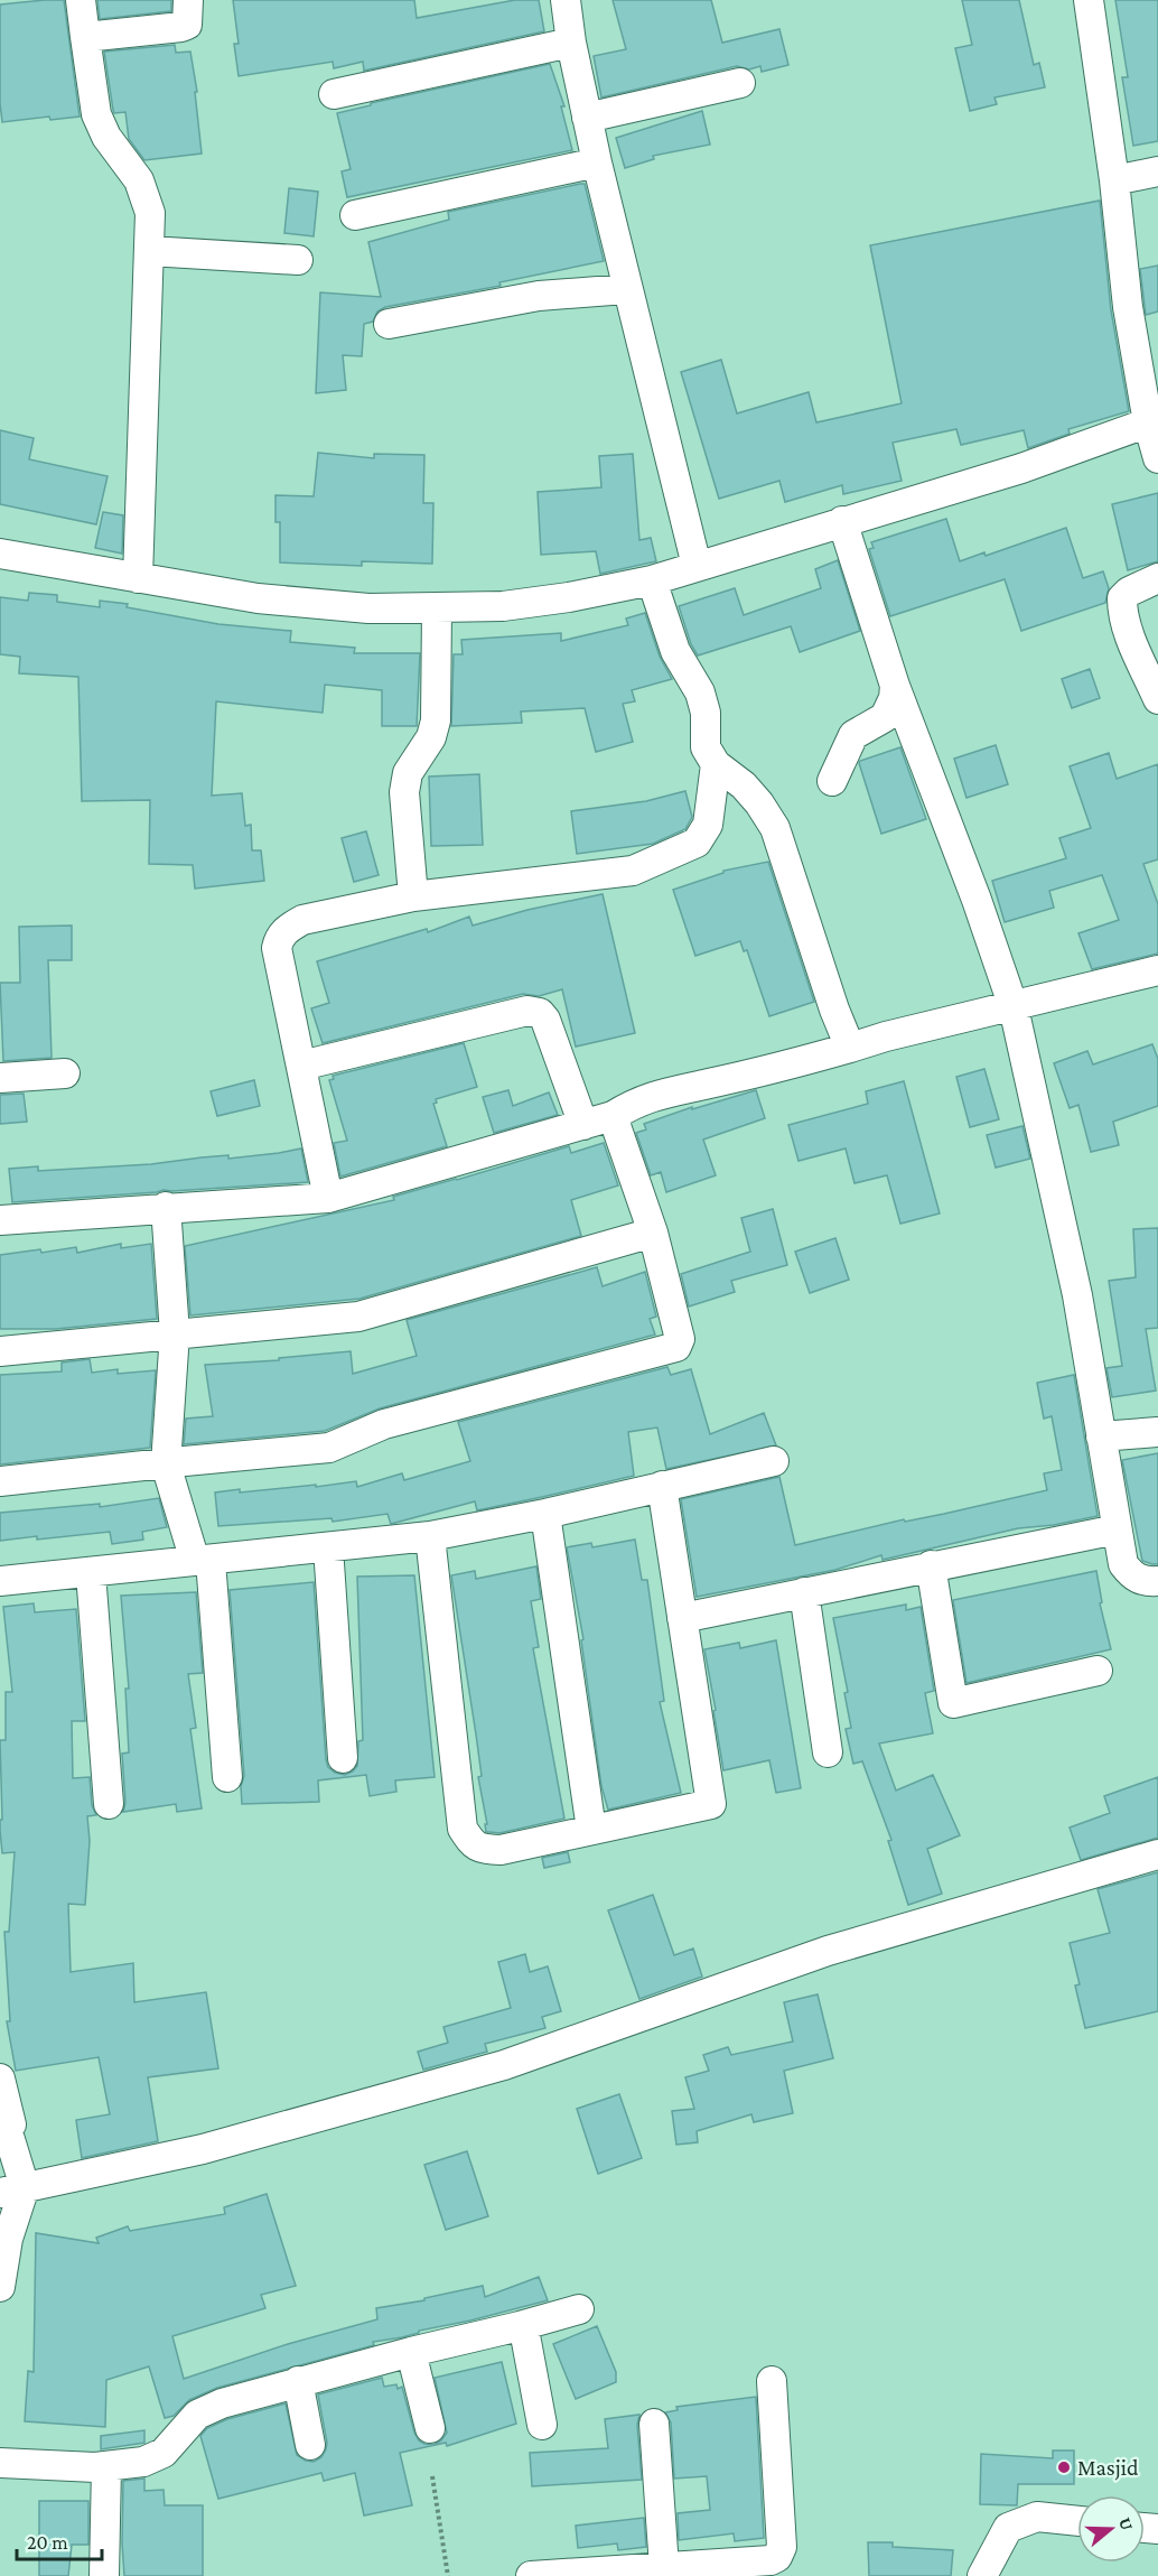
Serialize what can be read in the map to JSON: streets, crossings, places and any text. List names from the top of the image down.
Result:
{
  "places": ["Masjid"],
  "scale_bar": "20 m",
  "north": "right"
}
